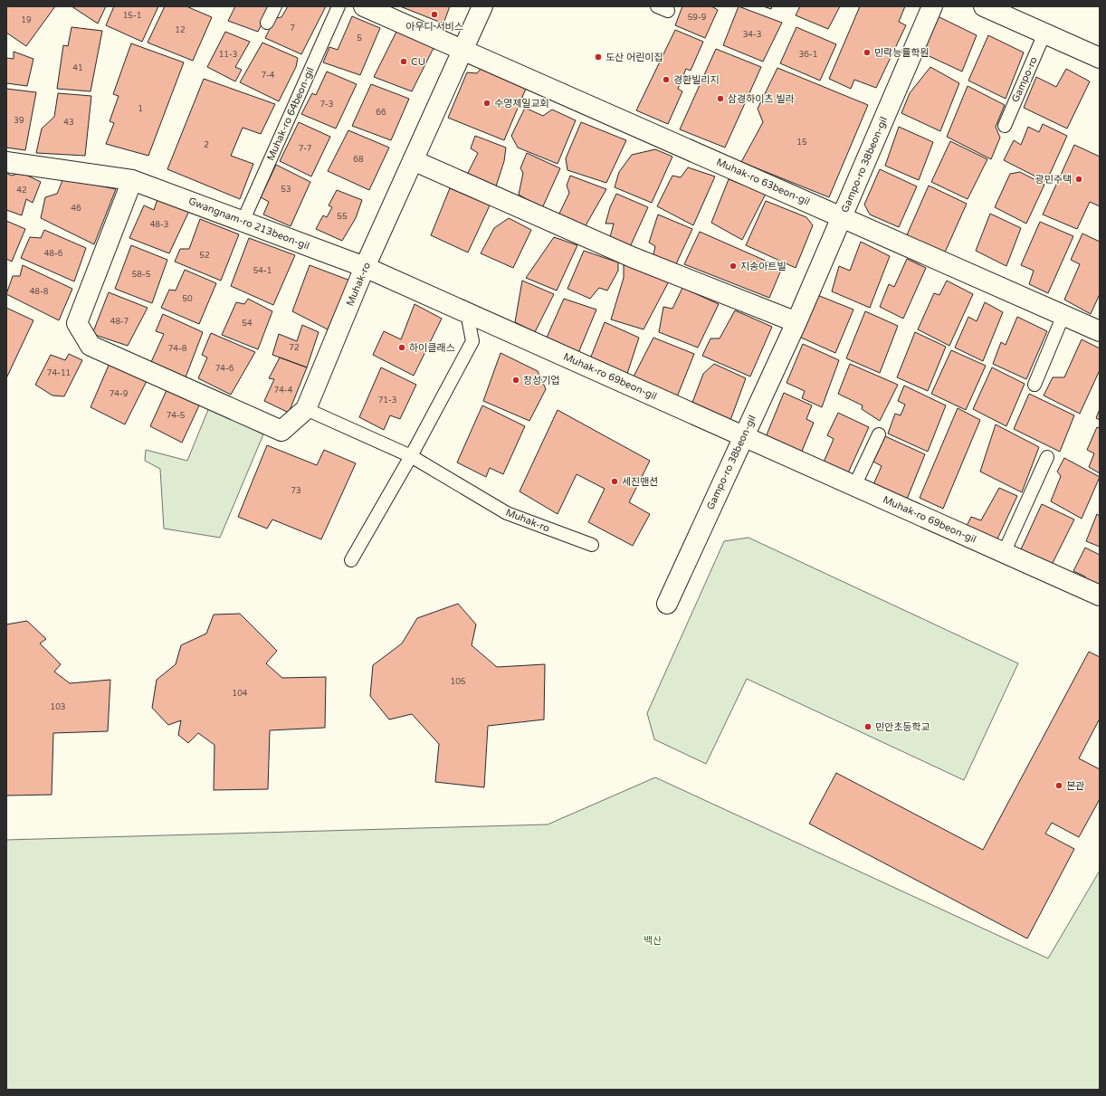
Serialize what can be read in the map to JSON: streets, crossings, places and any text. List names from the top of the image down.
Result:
{
  "streets": {
    "street": [
      "Gampo-ro 38beon-gil",
      "Muhak-ro 63beon-gil",
      "Gwangnam-ro 213beon-gil",
      "Muhak-ro",
      "Muhak-ro 69beon-gil"
    ],
    "lane": ["Gampo-ro", "Muhak-ro 64beon-gil"]
  },
  "crossings": [
    ["Muhak-ro 64beon-gil", "Gwangnam-ro 213beon-gil"],
    ["Gampo-ro 38beon-gil", "Muhak-ro 63beon-gil"],
    ["Gampo-ro 38beon-gil", "Muhak-ro 69beon-gil"],
    ["Muhak-ro 63beon-gil", "Muhak-ro"],
    ["Gwangnam-ro 213beon-gil", "Muhak-ro"],
    ["Gwangnam-ro 213beon-gil", "Muhak-ro 69beon-gil"],
    ["Muhak-ro", "Muhak-ro 69beon-gil"]
  ],
  "parks": ["백산"],
  "places": [
    "아우디 서비스",
    "민락능률학원",
    "도산 어린이집",
    "CU",
    "경환빌리지",
    "삼경하이츠 빌라",
    "수영제일교회",
    "광민주택",
    "지송아트빌",
    "하이클래스",
    "창성기업",
    "세진맨션",
    "민안초등학교",
    "본관"
  ],
  "house_numbers": [
    "15-1",
    "59-9",
    "19",
    "7",
    "12",
    "34-3",
    "5",
    "11-3",
    "36-1",
    "41",
    "7-4",
    "7-3",
    "1",
    "66",
    "39",
    "43",
    "15",
    "2",
    "7-7",
    "68",
    "53",
    "42",
    "46",
    "55",
    "48-3",
    "48-6",
    "52",
    "54-1",
    "58-5",
    "48-8",
    "50",
    "48-7",
    "54",
    "72",
    "74-8",
    "74-6",
    "74-11",
    "74-4",
    "74-9",
    "71-3",
    "74-5",
    "73",
    "105",
    "104",
    "103"
  ]
}
